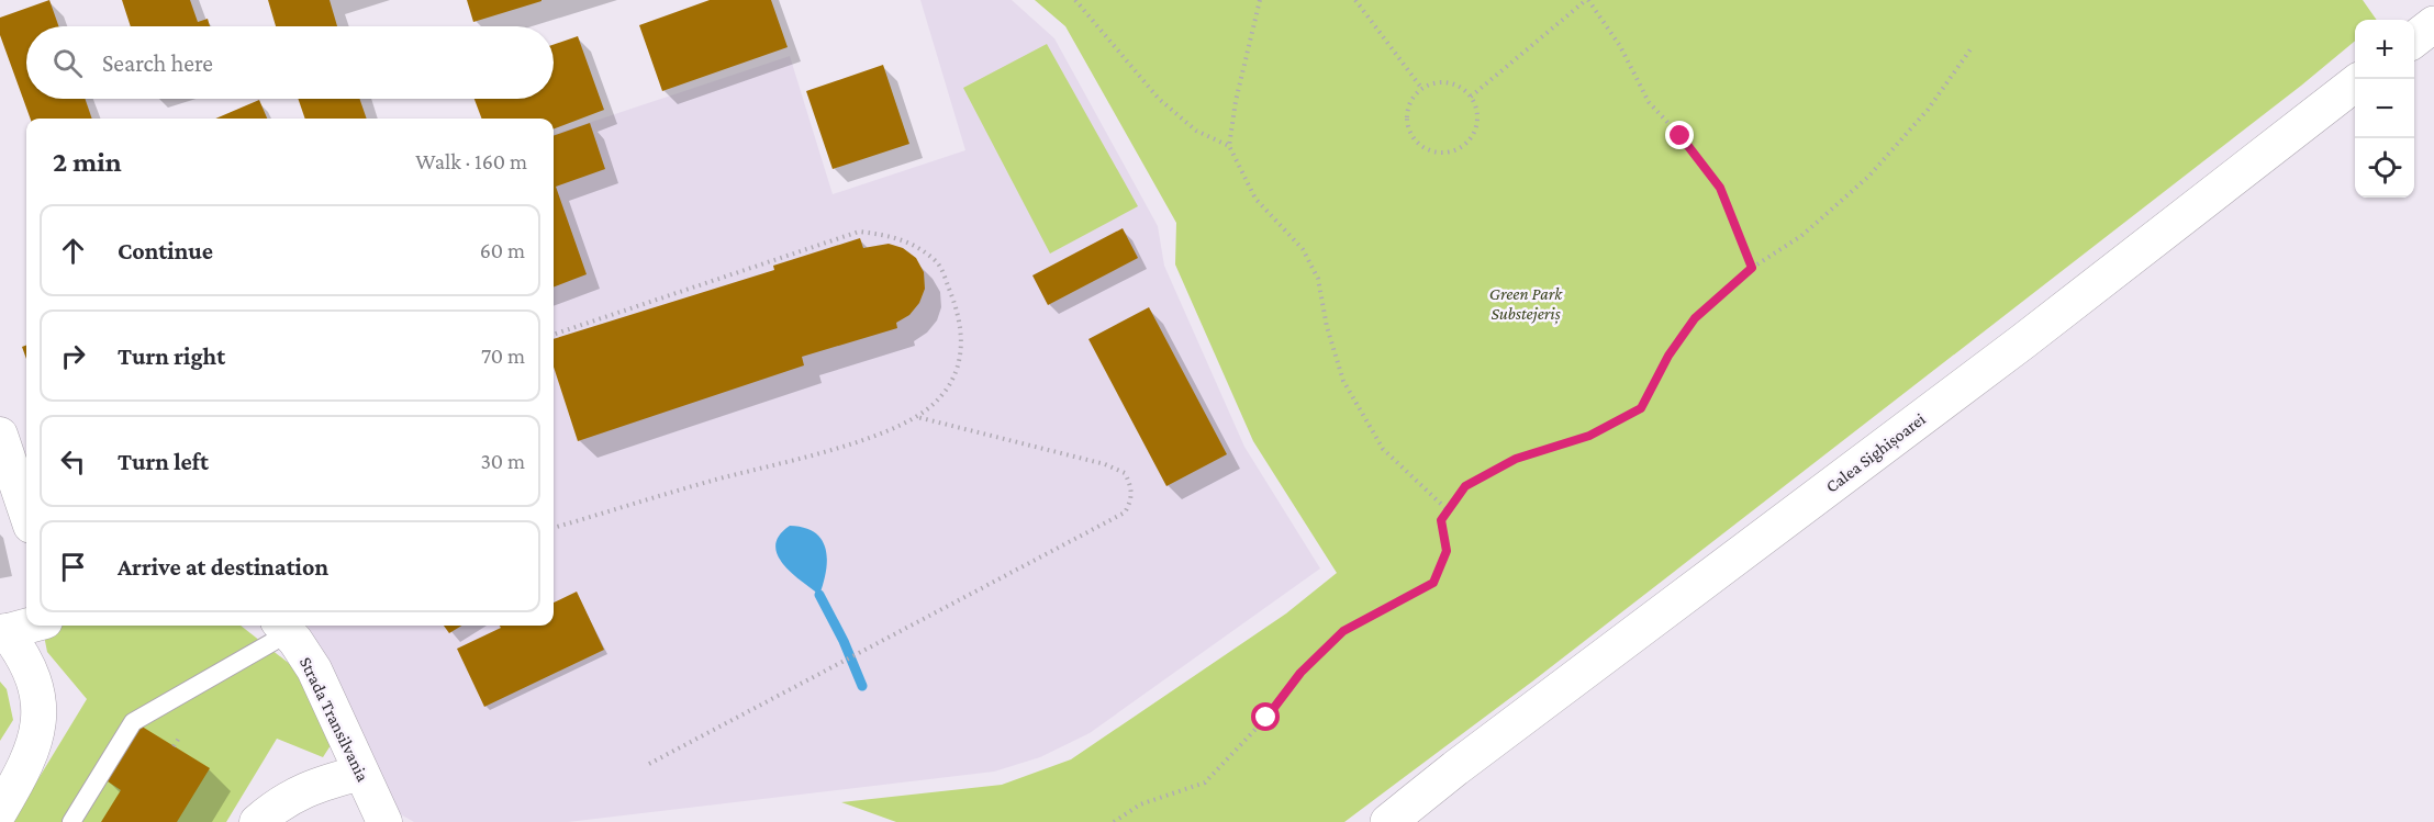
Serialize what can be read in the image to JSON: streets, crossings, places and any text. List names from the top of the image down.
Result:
{
  "streets": {
    "main road": ["Calea Sighișoarei"],
    "street": ["Strada Transilvania"]
  },
  "parks": ["Green Park Substejeriș"],
  "page": {
    "map_buttons": ["+", "−"],
    "search": "Search here",
    "heading": ["2 min", "Walk · 160 m"],
    "list": [
      ["Continue", "60 m"],
      ["Turn right", "70 m"],
      ["Turn left", "30 m"],
      "Arrive at destination"
    ]
  }
}
